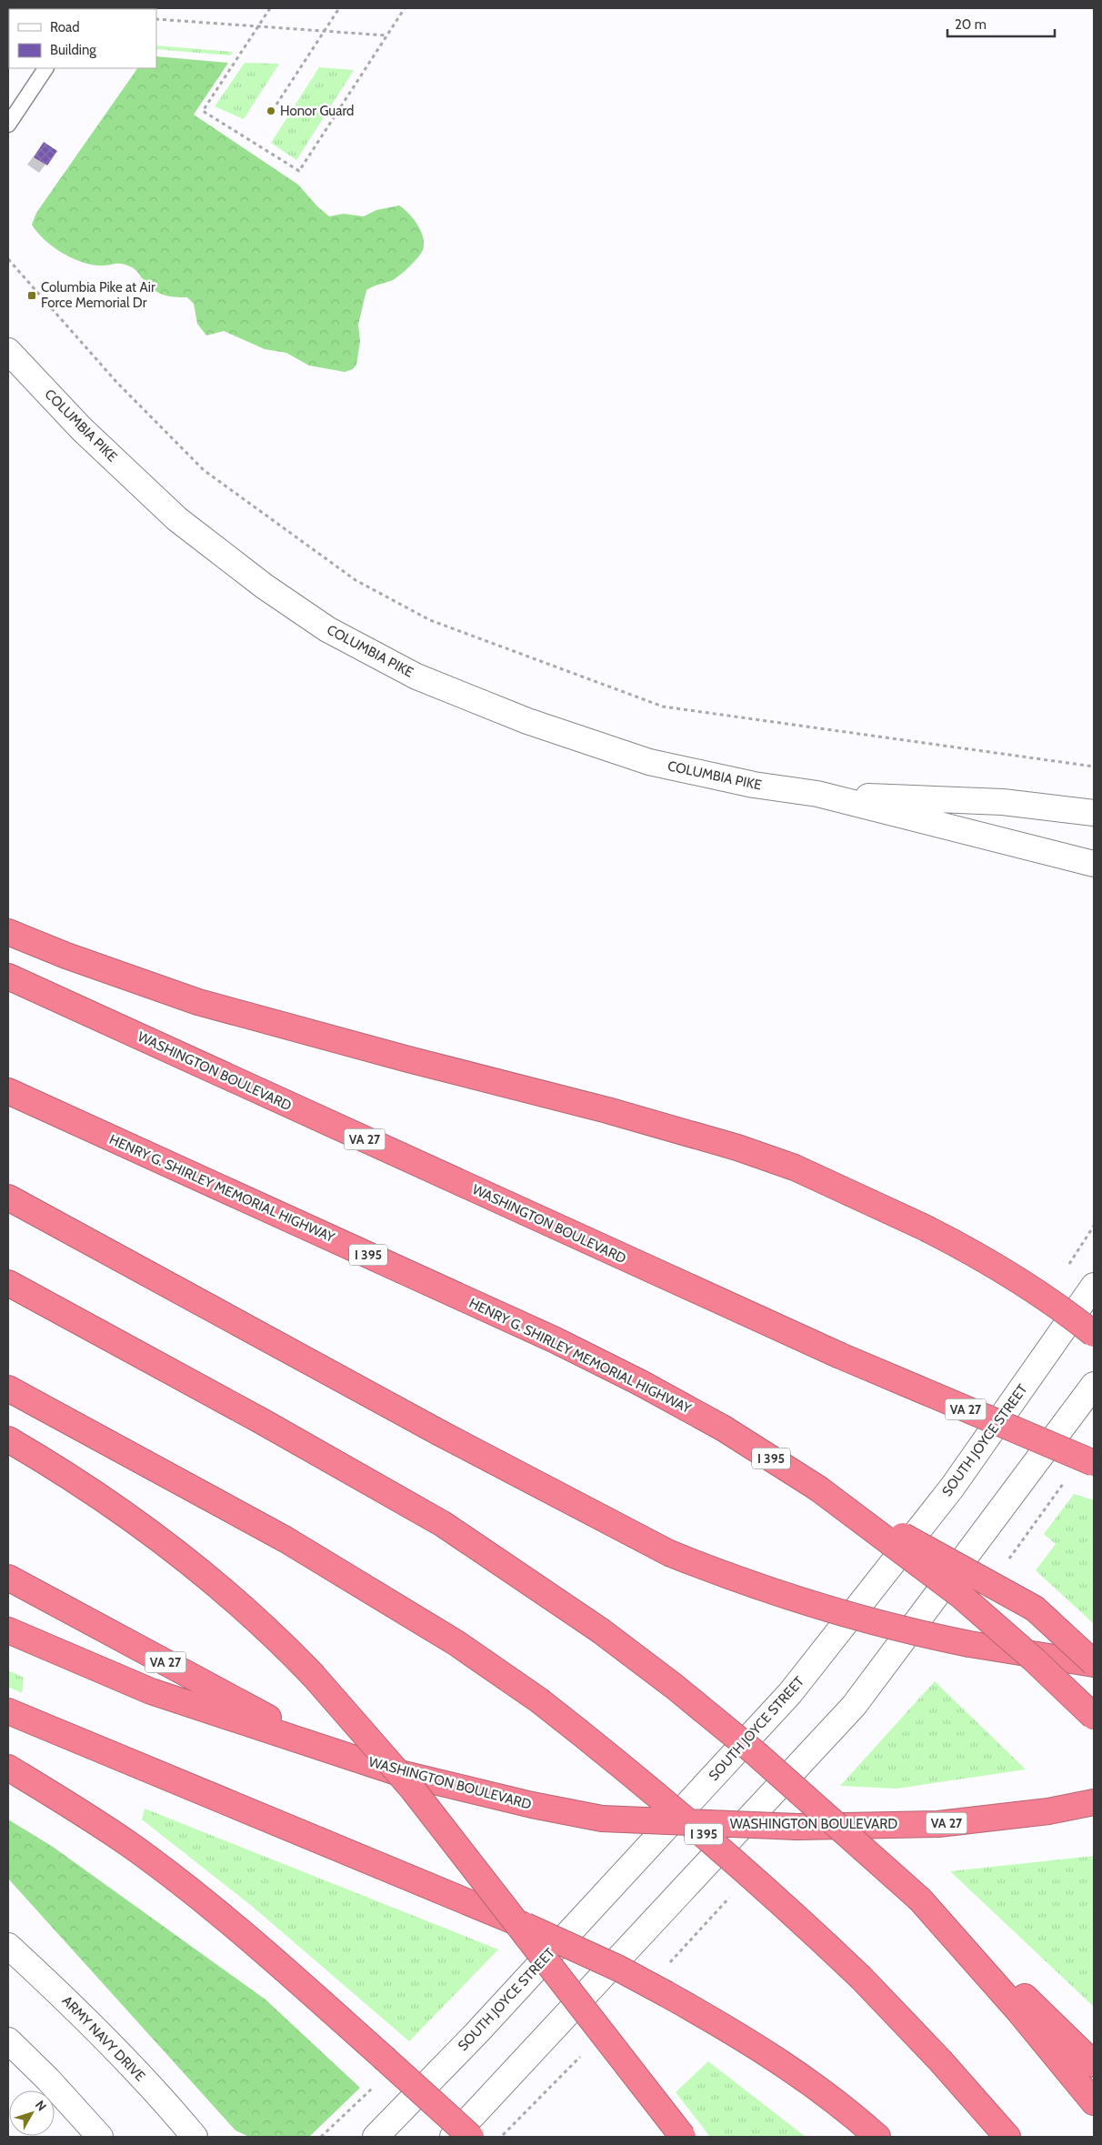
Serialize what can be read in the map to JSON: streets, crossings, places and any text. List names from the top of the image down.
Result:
{
  "streets": {
    "highway": [
      "WASHINGTON BOULEVARD",
      "VA 27",
      "HENRY G. SHIRLEY MEMORIAL HIGHWAY",
      "I 395"
    ],
    "main road": ["COLUMBIA PIKE", "SOUTH JOYCE STREET", "ARMY NAVY DRIVE"]
  },
  "crossings": [
    ["WASHINGTON BOULEVARD", "VA 27"]
  ],
  "places": {
    "other": ["Honor Guard"],
    "transit": ["Columbia Pike at Air Force Memorial Dr"]
  },
  "legend": ["Road", "Building"],
  "scale_bar": "20 m",
  "north": "top right"
}
